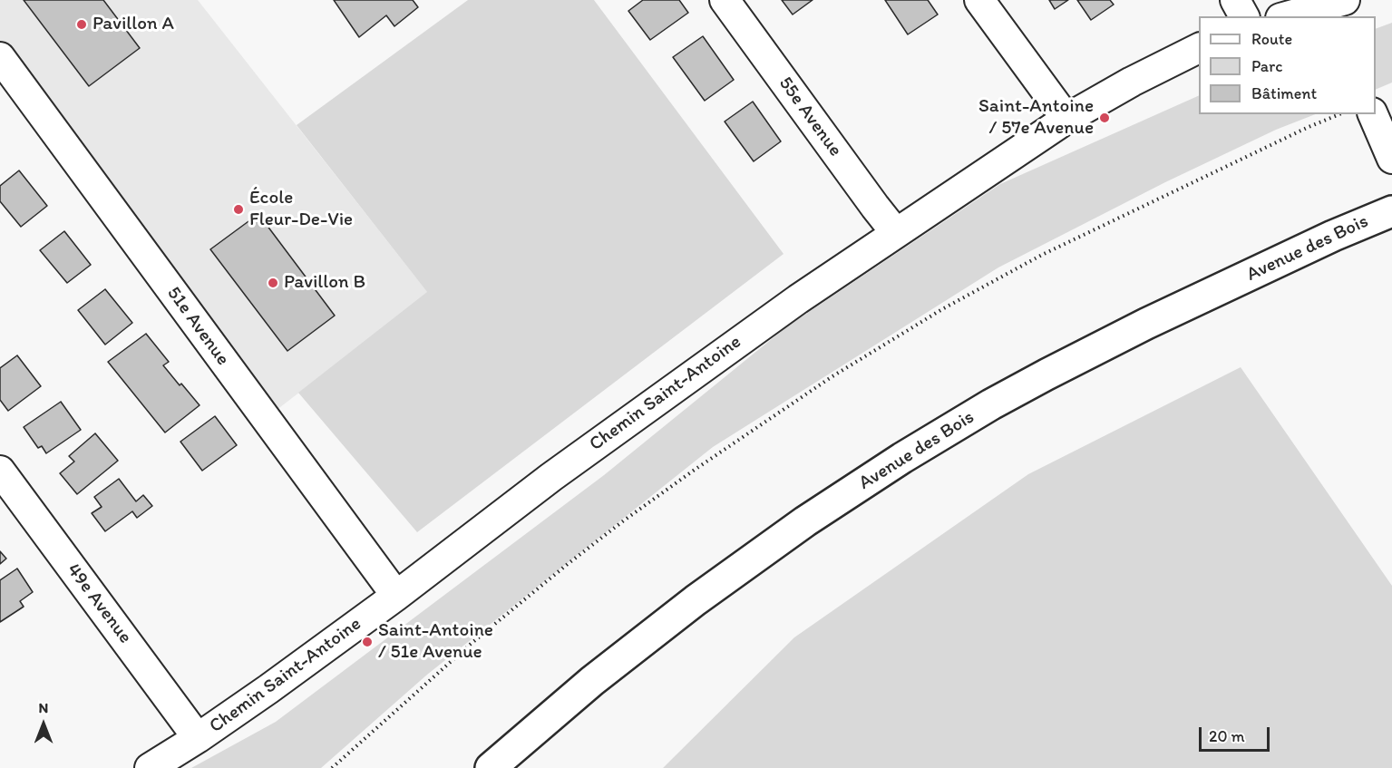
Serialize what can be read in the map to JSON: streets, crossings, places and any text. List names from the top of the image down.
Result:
{
  "streets": {
    "main road": ["Avenue des Bois"],
    "street": [
      "55e Avenue",
      "51e Avenue",
      "Chemin Saint-Antoine",
      "49e Avenue"
    ]
  },
  "crossings": [
    ["55e Avenue", "Chemin Saint-Antoine"],
    ["51e Avenue", "Chemin Saint-Antoine"],
    ["Chemin Saint-Antoine", "49e Avenue"]
  ],
  "places": [
    "Pavillon A",
    "Saint-Antoine / 57e Avenue",
    "École Fleur-De-Vie",
    "Pavillon B",
    "Saint-Antoine / 51e Avenue"
  ],
  "legend": ["Route", "Parc", "Bâtiment"],
  "scale_bar": "20 m",
  "north": "top"
}
